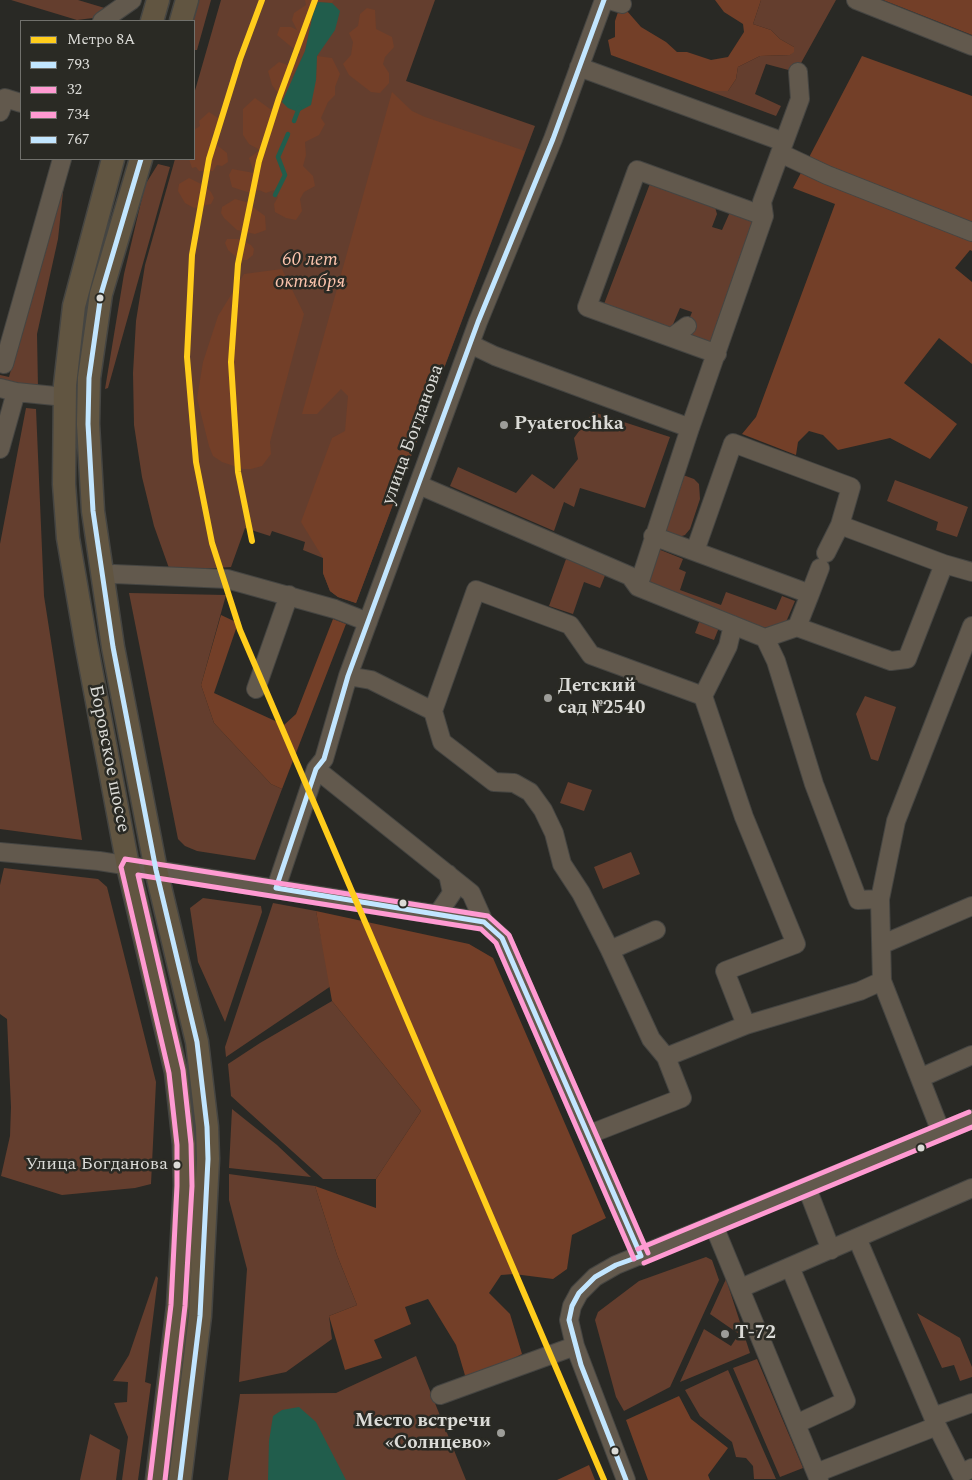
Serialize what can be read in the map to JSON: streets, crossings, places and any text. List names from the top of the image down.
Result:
{
  "streets": {
    "main road": ["Боровское шоссе"],
    "street": ["улица Богданова"]
  },
  "parks": ["60 лет октября"],
  "places": [
    "Pyaterochka",
    "Детский сад №2540",
    "Улица Богданова",
    "Т-72",
    "Место встречи «Солнцево»"
  ],
  "lines": [
    "metro line 8А",
    "transit line 793",
    "transit line 767",
    "transit line 734",
    "transit line 32"
  ],
  "legend": [
    "Метро 8А",
    "793",
    "32",
    "734",
    "767"
  ]
}
